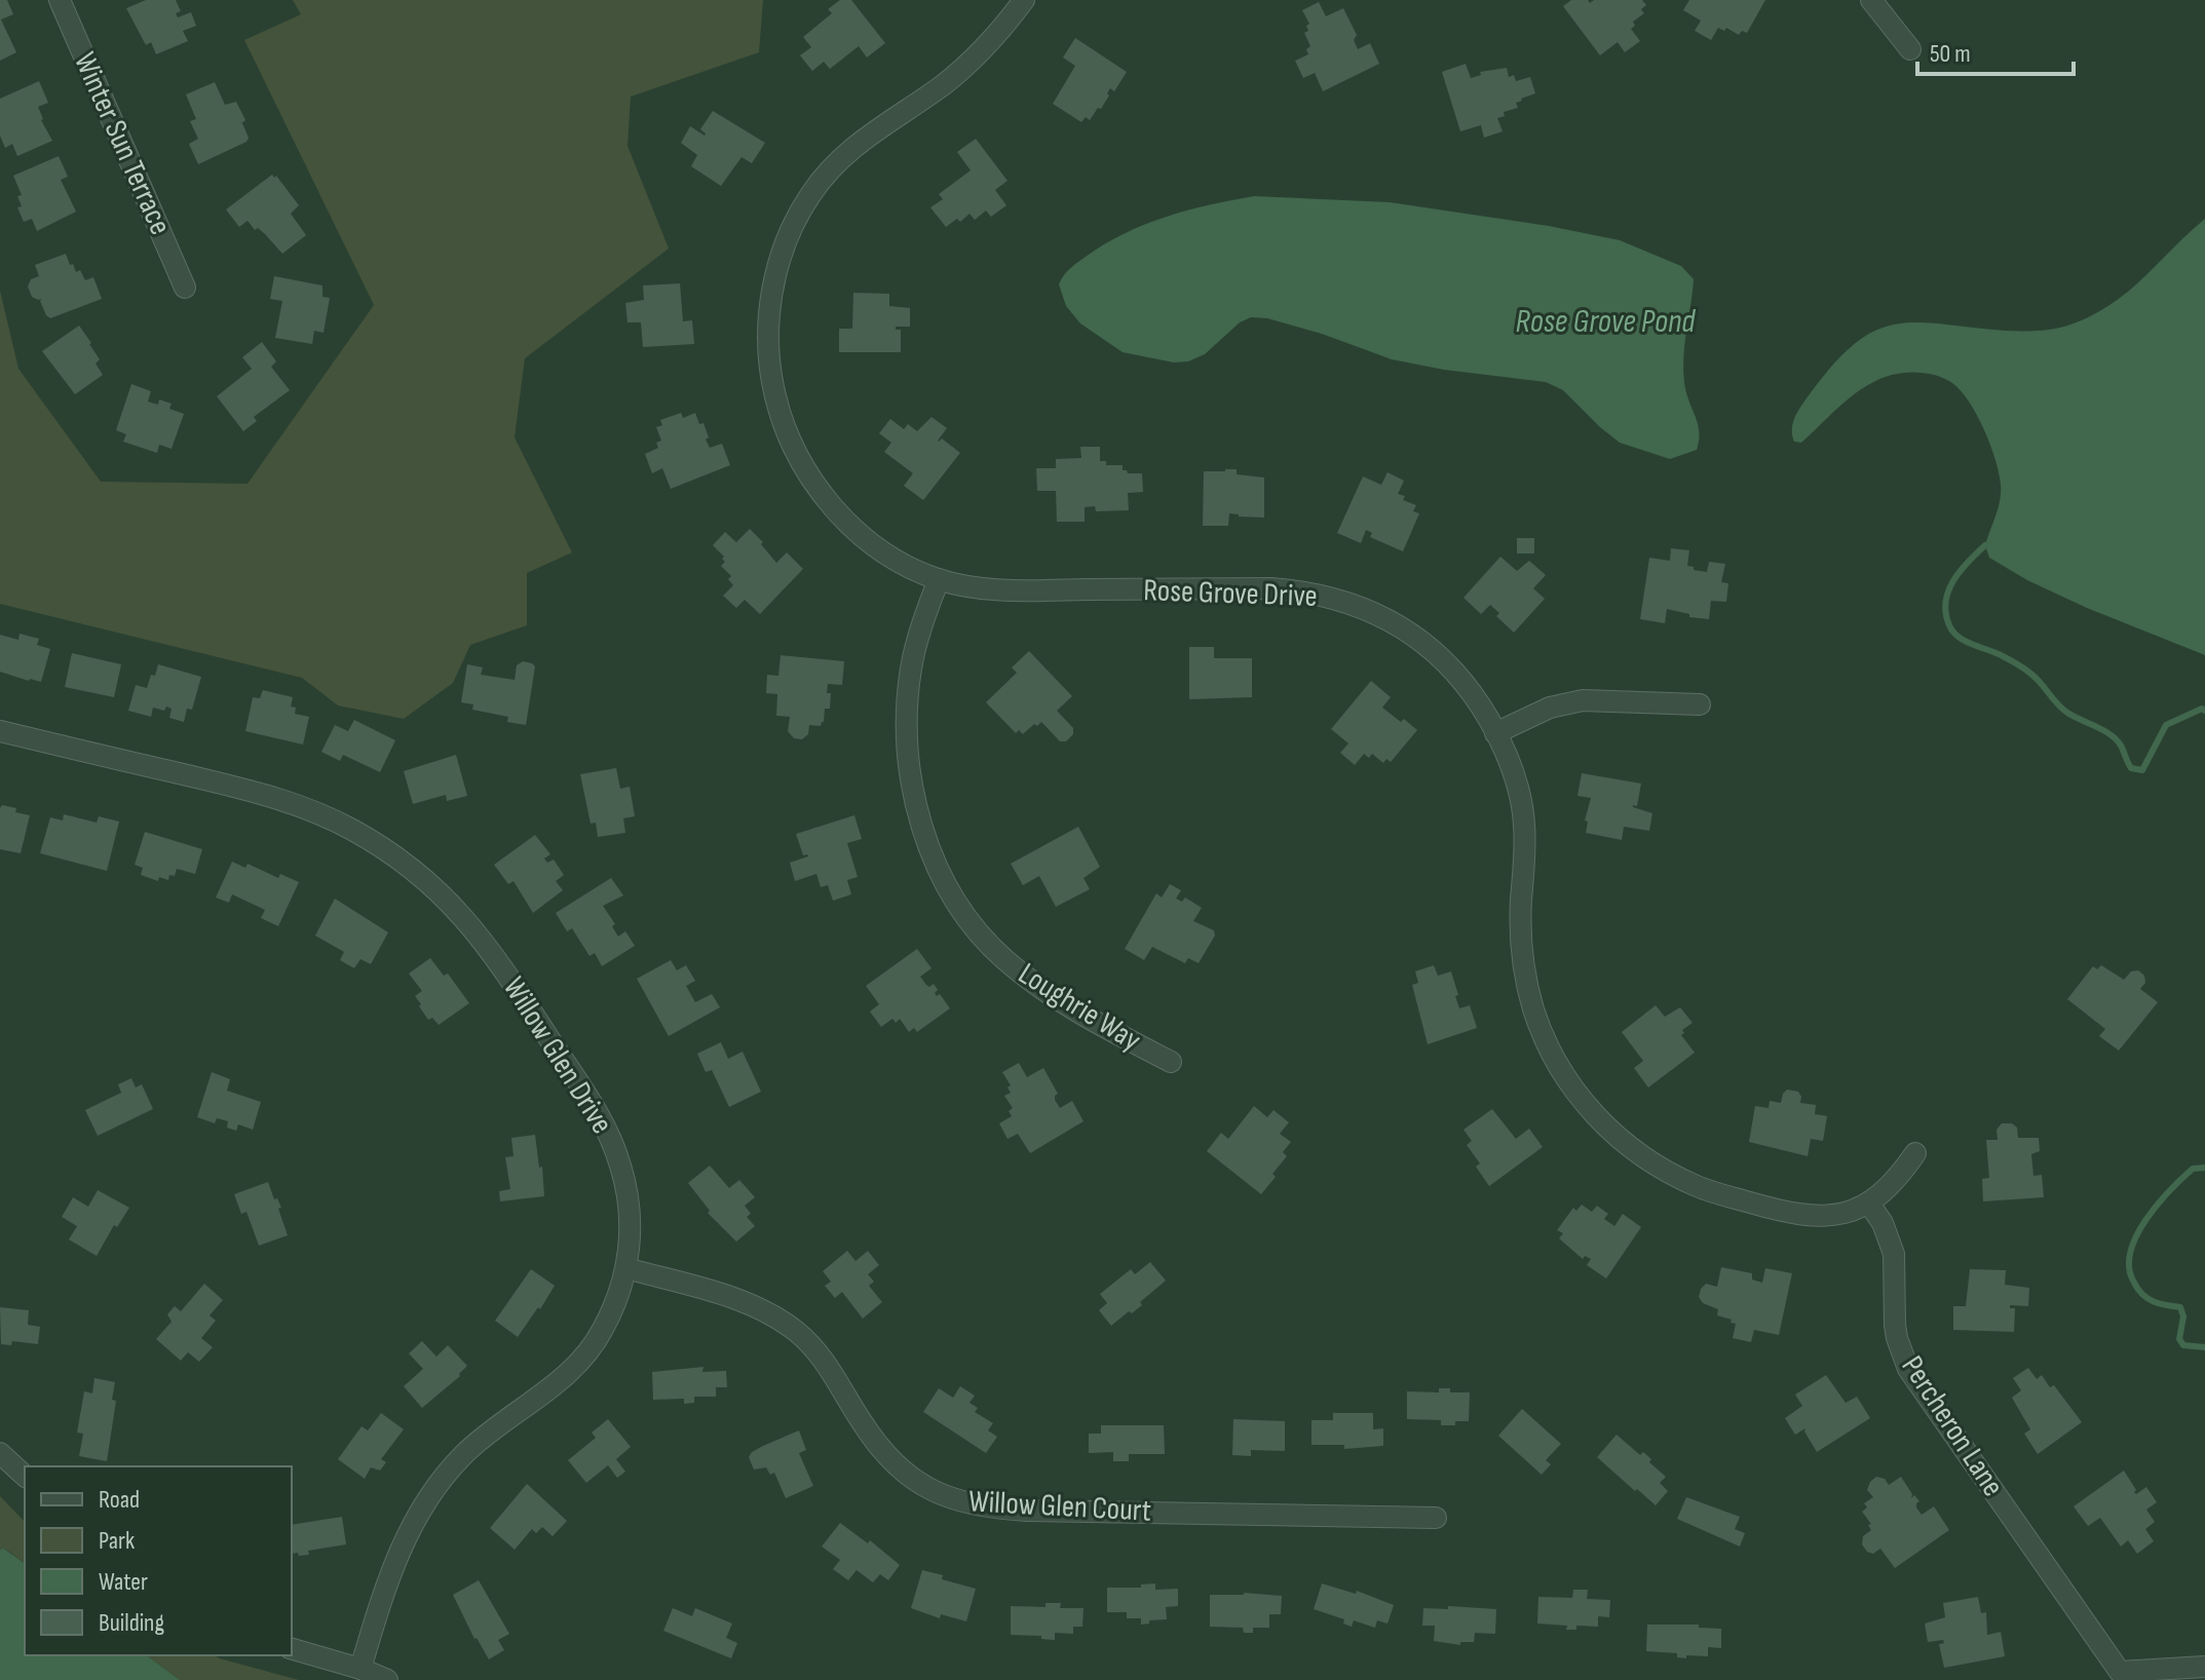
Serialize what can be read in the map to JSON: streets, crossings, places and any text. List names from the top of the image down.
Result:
{
  "streets": {
    "street": [
      "Winter Sun Terrace",
      "Rose Grove Drive",
      "Loughrie Way",
      "Willow Glen Drive",
      "Percheron Lane",
      "Willow Glen Court"
    ]
  },
  "crossings": [
    ["Rose Grove Drive", "Loughrie Way"],
    ["Rose Grove Drive", "Percheron Lane"],
    ["Willow Glen Drive", "Willow Glen Court"]
  ],
  "water": ["Rose Grove Pond"],
  "legend": [
    "Road",
    "Park",
    "Water",
    "Building"
  ],
  "scale_bar": "50 m"
}
